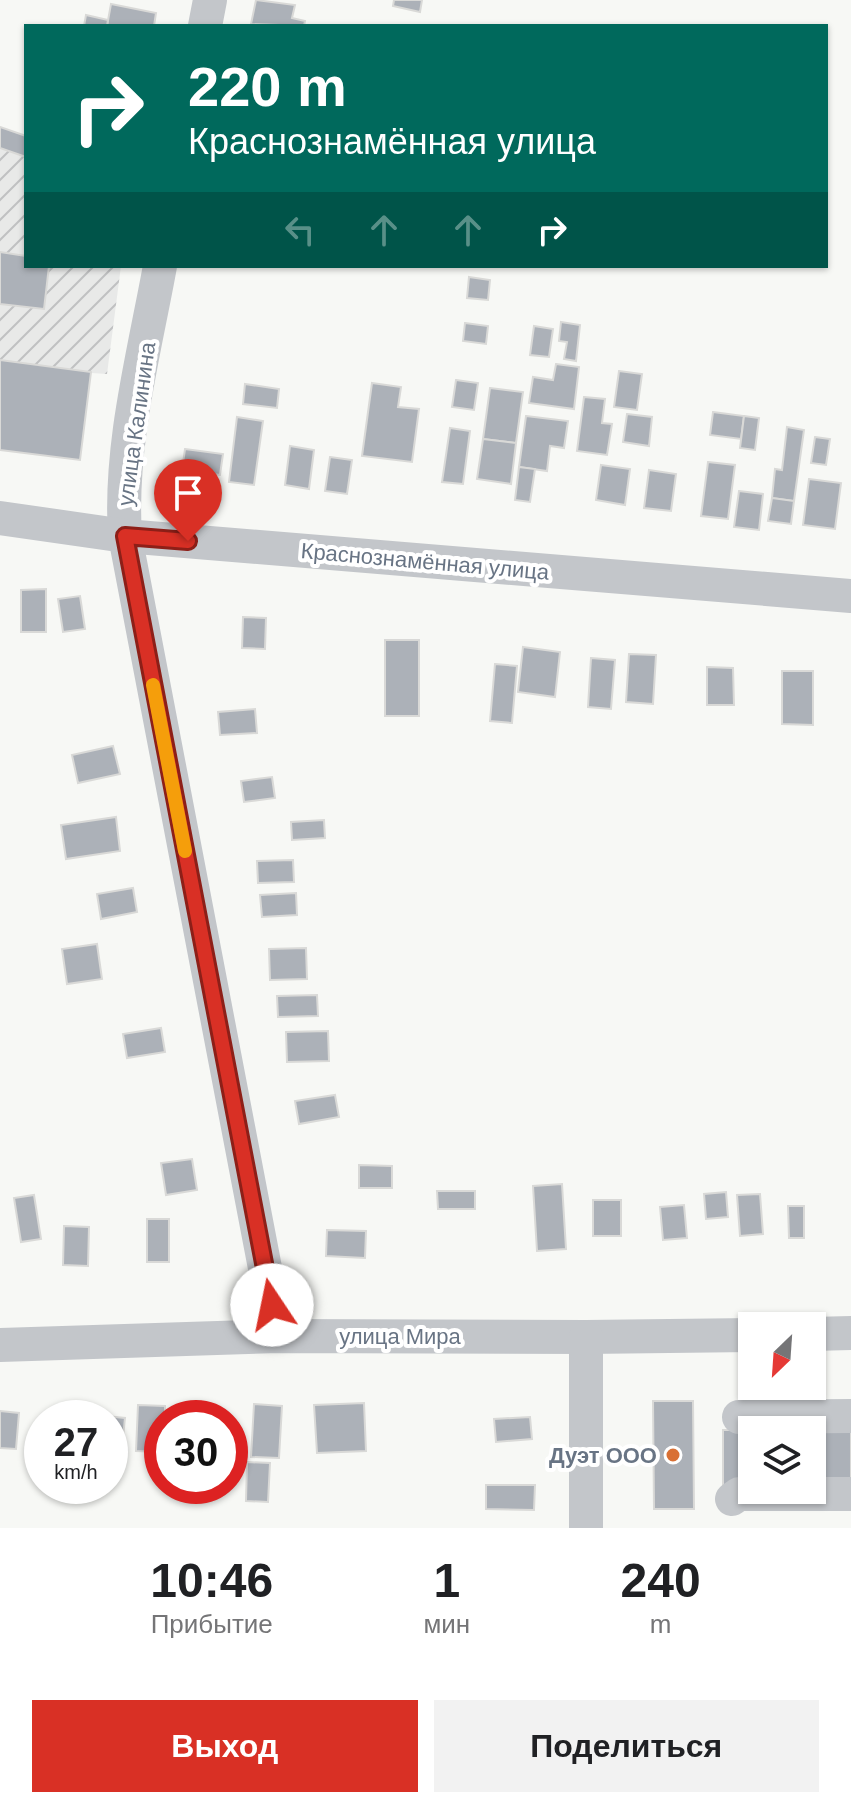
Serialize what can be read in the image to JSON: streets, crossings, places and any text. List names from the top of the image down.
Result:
{
  "streets": {
    "street": ["улица Калинина", "Краснознамённая улица", "улица Мира"]
  },
  "crossings": [
    ["улица Калинина", "Краснознамённая улица"],
    ["улица Калинина", "улица Мира"]
  ],
  "places": ["Дуэт ООО"],
  "north": "bottom left",
  "page": {
    "turn": ["220 m", "Краснознамённая улица"],
    "speed": "27 km/h",
    "limit": "30",
    "eta": [
      "10:46",
      "Прибытие",
      "1",
      "мин",
      "240",
      "m"
    ],
    "buttons": ["Выход", "Поделиться"]
  }
}
